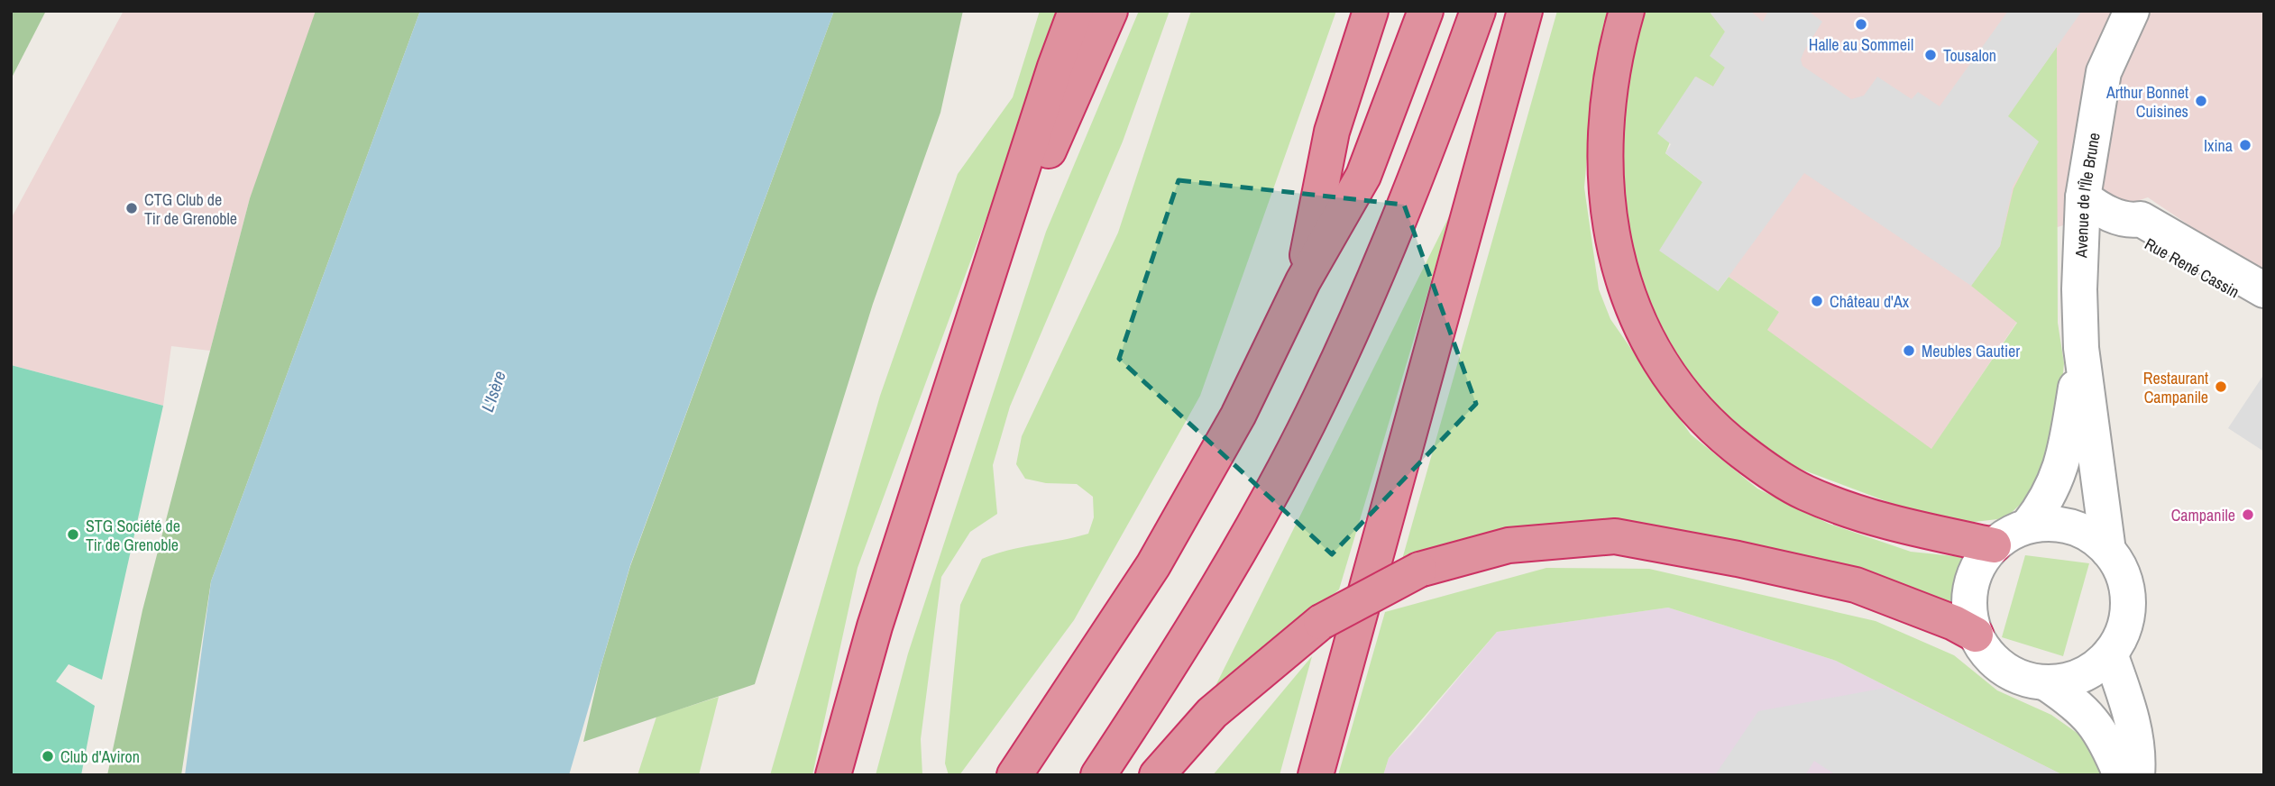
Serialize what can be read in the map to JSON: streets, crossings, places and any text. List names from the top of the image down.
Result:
{
  "streets": {
    "street": ["Avenue de l'Île Brune", "Rue René Cassin"]
  },
  "crossings": [
    ["Avenue de l'Île Brune", "Rue René Cassin"]
  ],
  "water": ["L'Isère"],
  "places": [
    "Halle au Sommeil",
    "Tousalon",
    "Arthur Bonnet Cuisines",
    "Ixina",
    "CTG Club de Tir de Grenoble",
    "Château d'Ax",
    "Meubles Gautier",
    "Restaurant Campanile",
    "Campanile",
    "STG Société de Tir de Grenoble",
    "Club d'Aviron"
  ]
}
